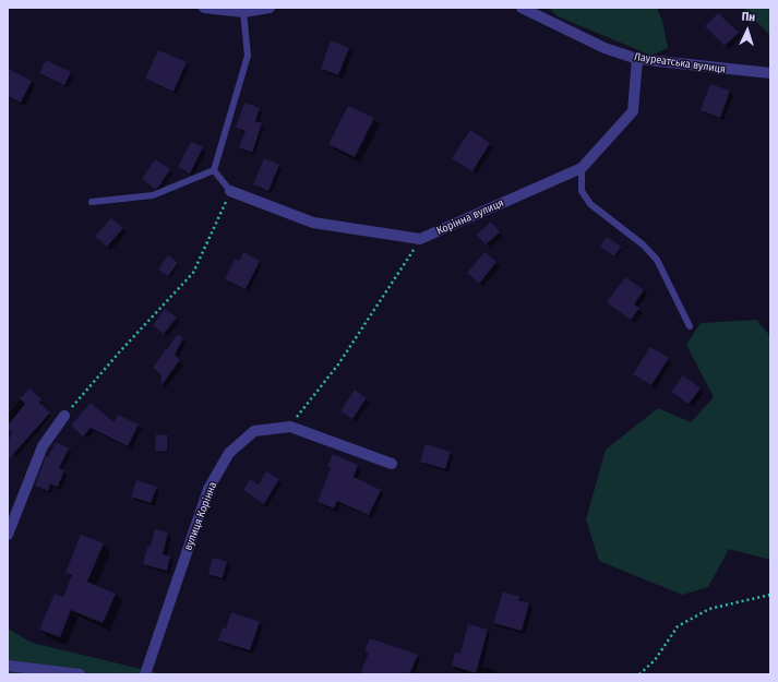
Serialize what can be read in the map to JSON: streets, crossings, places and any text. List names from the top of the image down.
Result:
{
  "streets": {
    "street": ["Лауреатська вулиця", "Корінна вулиця", "вулиця Корінна"]
  },
  "crossings": [
    ["Лауреатська вулиця", "Корінна вулиця"]
  ],
  "north": "top"
}
